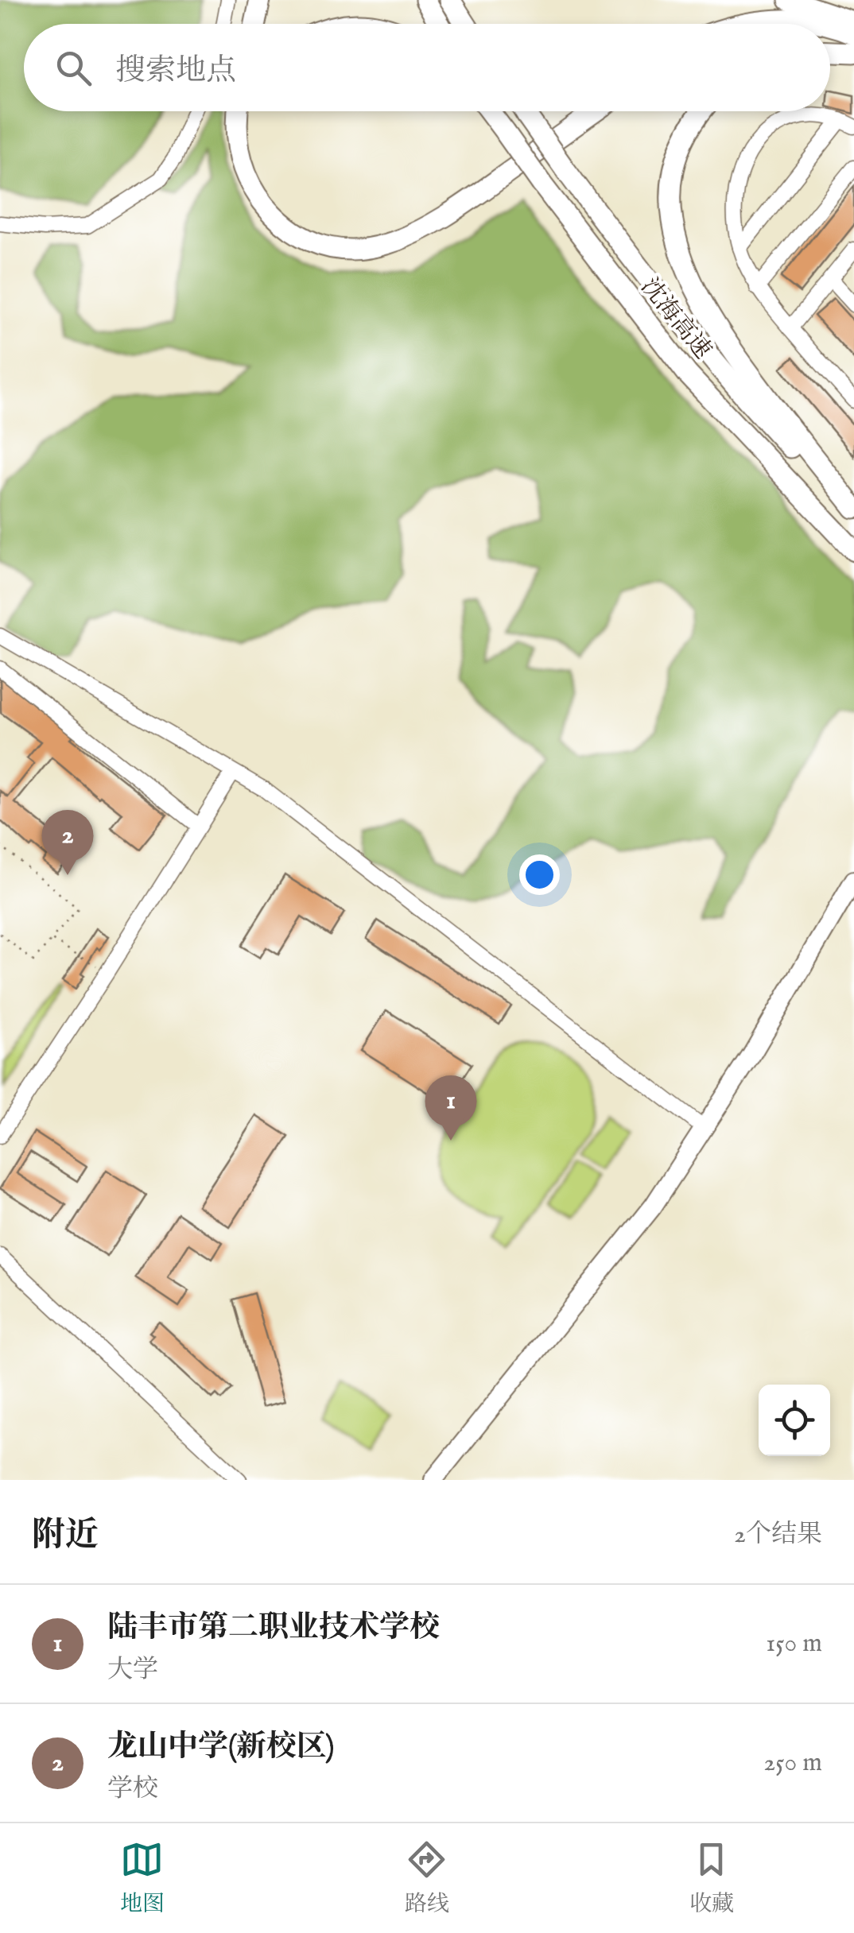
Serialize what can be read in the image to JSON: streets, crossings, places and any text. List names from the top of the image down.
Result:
{
  "streets": {
    "highway": ["沈海高速"]
  },
  "page": {
    "search": "搜索地点",
    "pins": ["2", "1"],
    "heading": ["附近", "2个结果"],
    "list": [
      {
        "mark": "1",
        "name": "陆丰市第二职业技术学校",
        "note": "大学",
        "value": "150 m"
      },
      {
        "mark": "2",
        "name": "龙山中学(新校区)",
        "note": "学校",
        "value": "250 m"
      }
    ],
    "nav": ["地图", "路线", "收藏"]
  }
}
